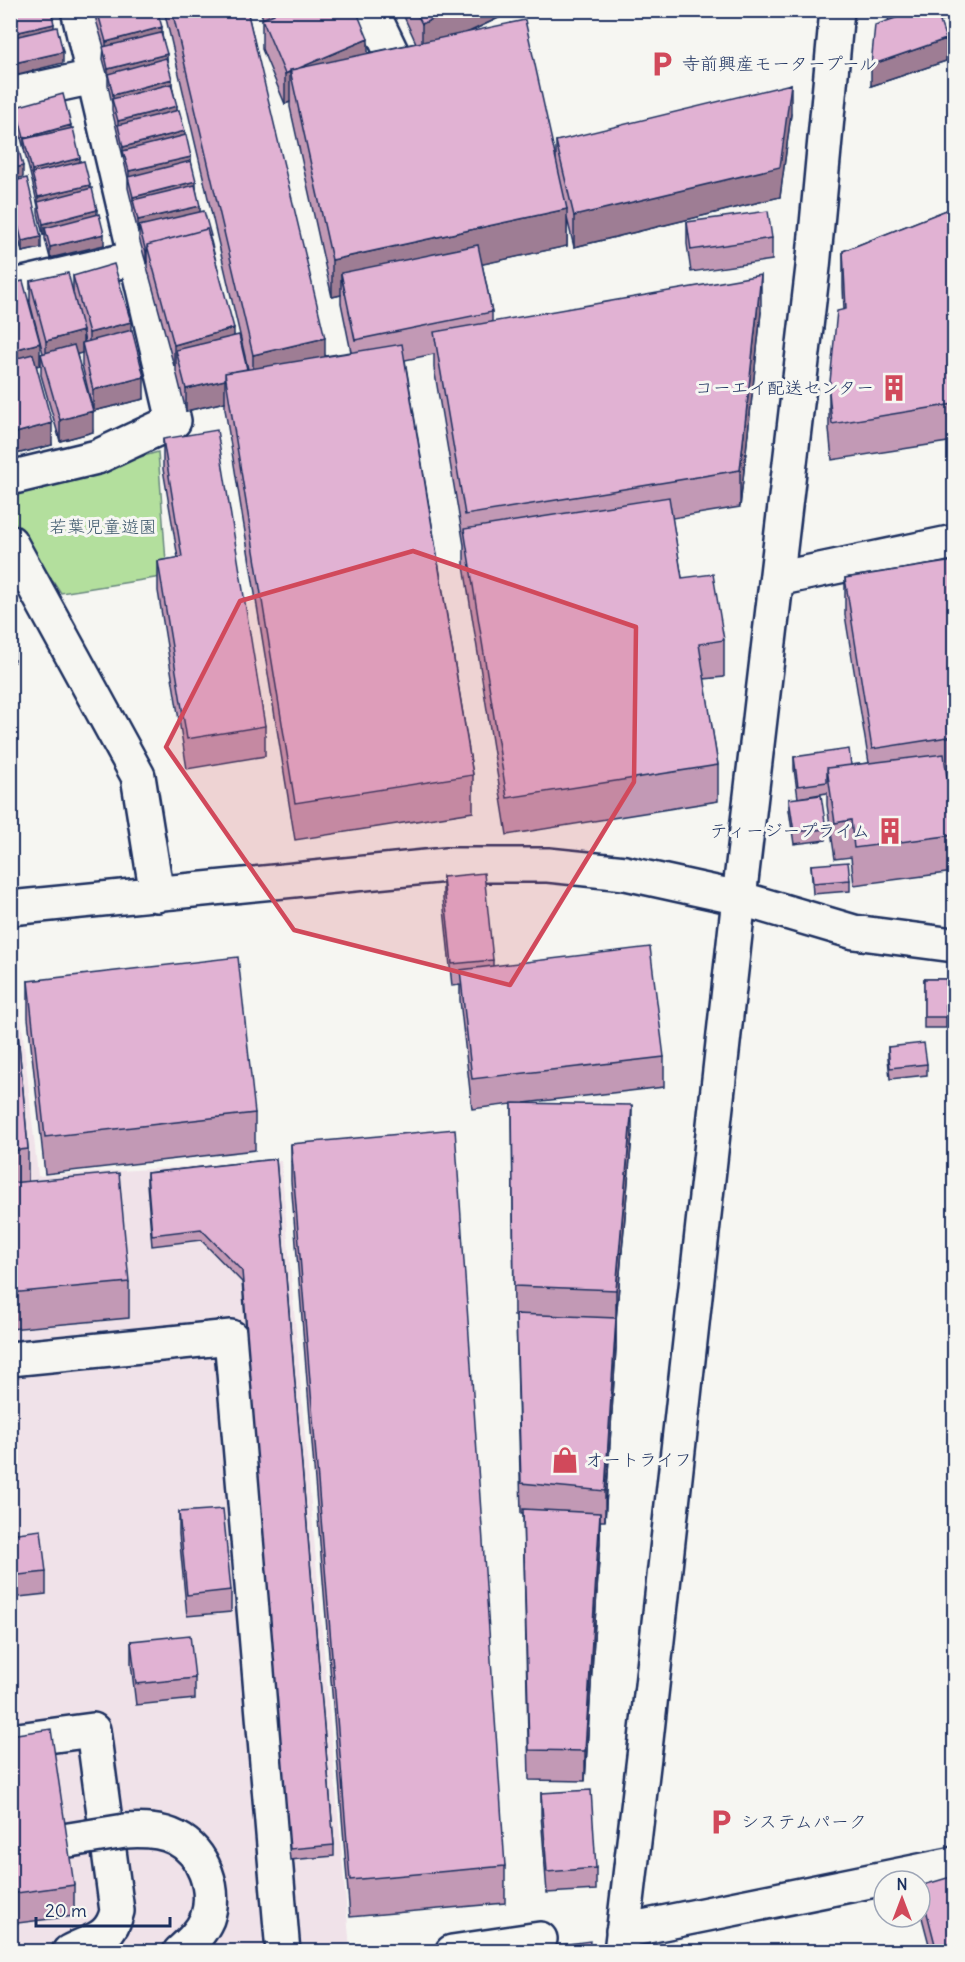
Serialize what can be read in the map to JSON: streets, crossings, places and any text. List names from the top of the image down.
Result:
{
  "parks": ["若葉児童遊園"],
  "places": {
    "parking": ["寺前興産モータープール", "システムパーク"],
    "building": ["コーエイ配送センター", "ティージープライム"],
    "shop": ["オートライフ"]
  },
  "scale_bar": "20 m",
  "north": "top"
}
